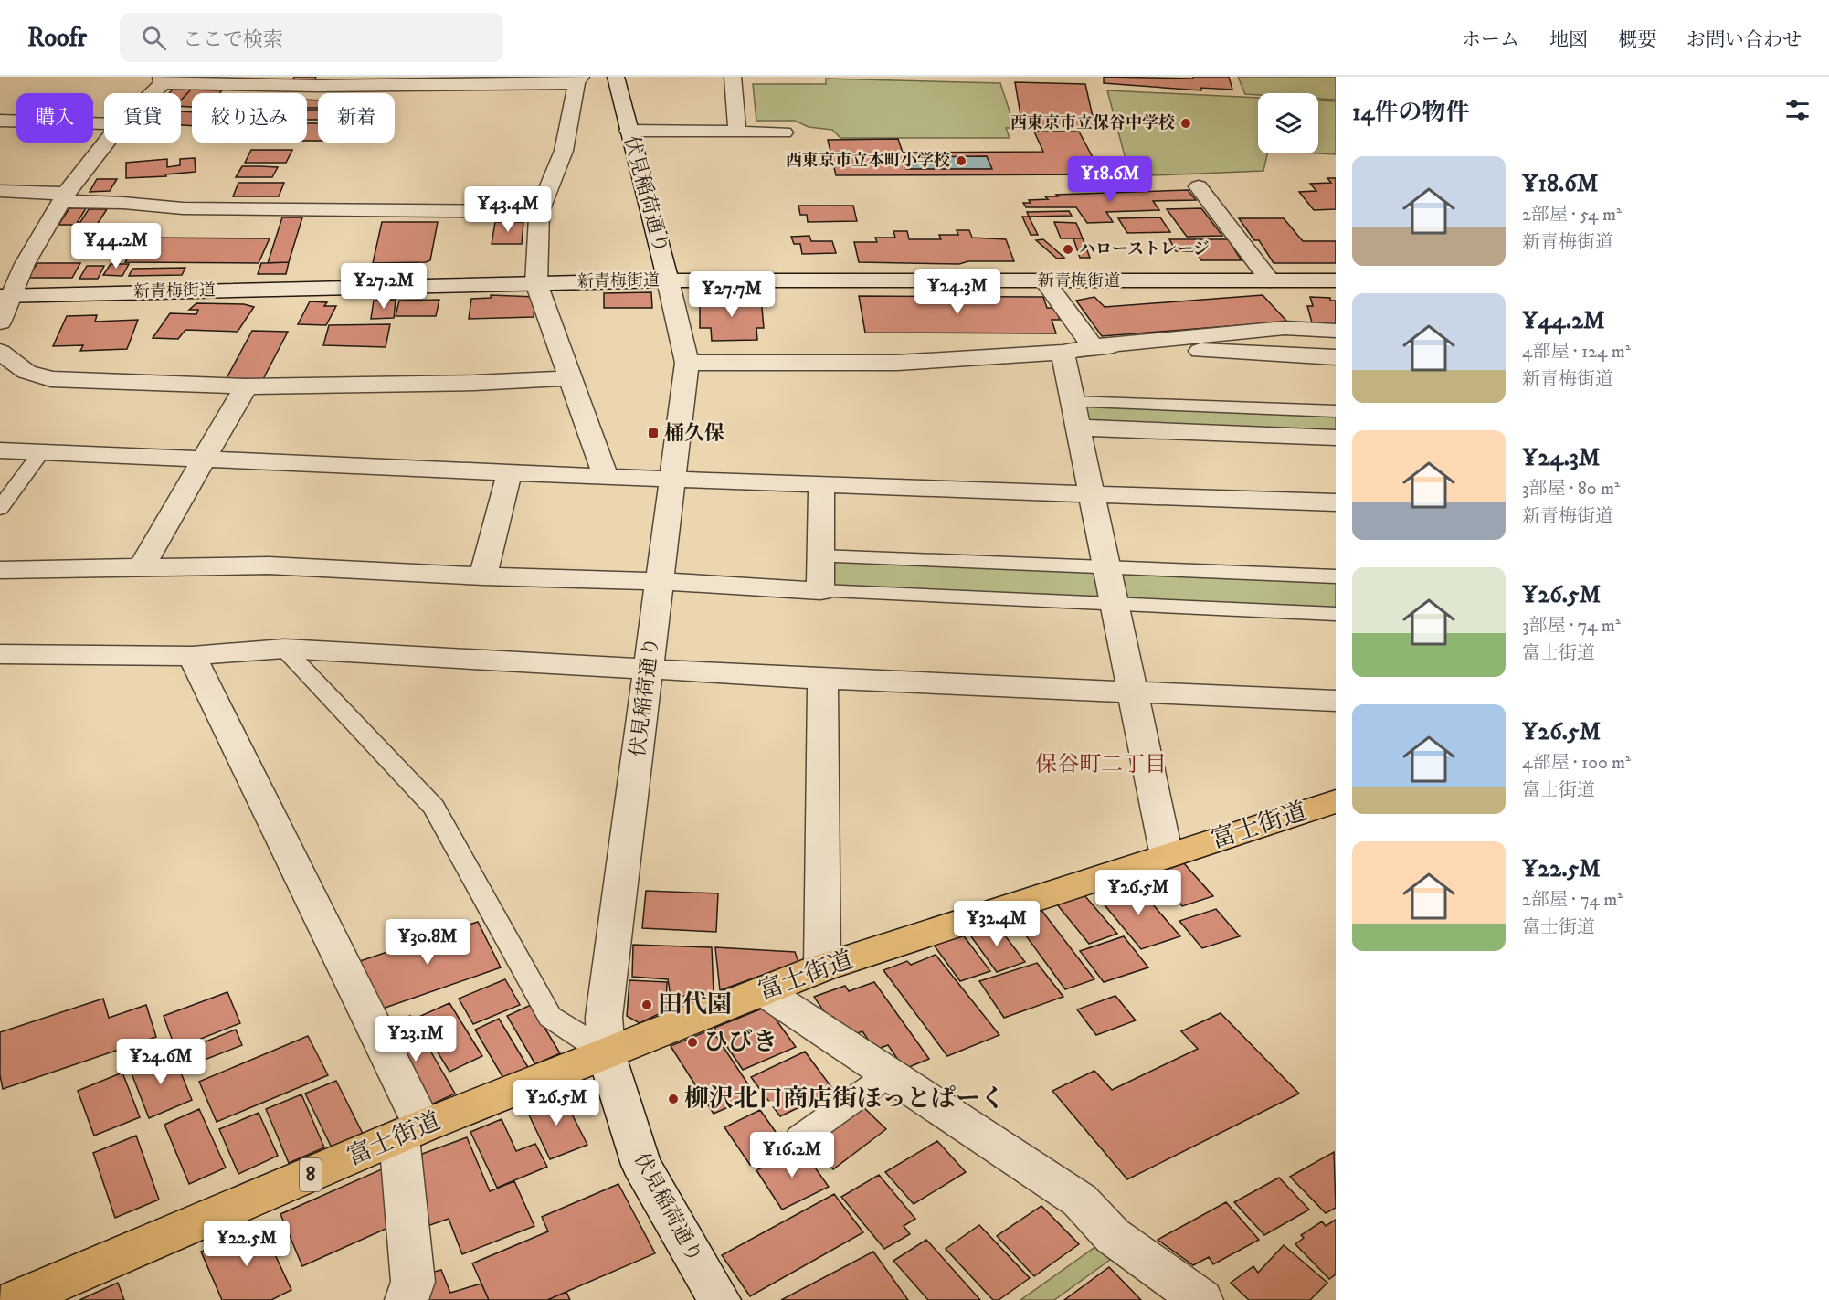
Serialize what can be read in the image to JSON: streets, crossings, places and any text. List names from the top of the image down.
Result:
{
  "streets": {
    "main road": ["富士街道", "8"],
    "street": ["伏見稲荷通り", "新青梅街道"]
  },
  "crossings": [
    ["伏見稲荷通り", "新青梅街道"],
    ["伏見稲荷通り", "富士街道"]
  ],
  "districts": ["保谷町二丁目"],
  "places": {
    "other": [
      "西東京市立保谷中学校",
      "西東京市立本町小学校",
      "ハローストレージ",
      "田代園",
      "ひびき",
      "柳沢北口商店街ほっとぱーく"
    ],
    "transit": ["桶久保"]
  },
  "page": {
    "header": "Roofr",
    "search": "ここで検索",
    "nav": [
      "ホーム",
      "地図",
      "概要",
      "お問い合わせ"
    ],
    "heading": "14件の物件",
    "chip": [
      "購入",
      "賃貸",
      "絞り込み",
      "新着"
    ],
    "list": [
      {
        "name": "¥18.6M",
        "note": "2部屋 · 54 m² · 新青梅街道"
      },
      {
        "name": "¥44.2M",
        "note": "4部屋 · 124 m² · 新青梅街道"
      },
      {
        "name": "¥24.3M",
        "note": "3部屋 · 80 m² · 新青梅街道"
      },
      {
        "name": "¥26.5M",
        "note": "3部屋 · 74 m² · 富士街道"
      },
      {
        "name": "¥26.5M",
        "note": "4部屋 · 100 m² · 富士街道"
      },
      {
        "name": "¥22.5M",
        "note": "2部屋 · 74 m² · 富士街道"
      }
    ],
    "price": [
      "¥18.6M",
      "¥43.4M",
      "¥44.2M",
      "¥27.2M",
      "¥24.3M",
      "¥27.7M",
      "¥26.5M",
      "¥32.4M",
      "¥30.8M",
      "¥23.1M",
      "¥24.6M",
      "¥26.5M",
      "¥16.2M",
      "¥22.5M"
    ]
  }
}
